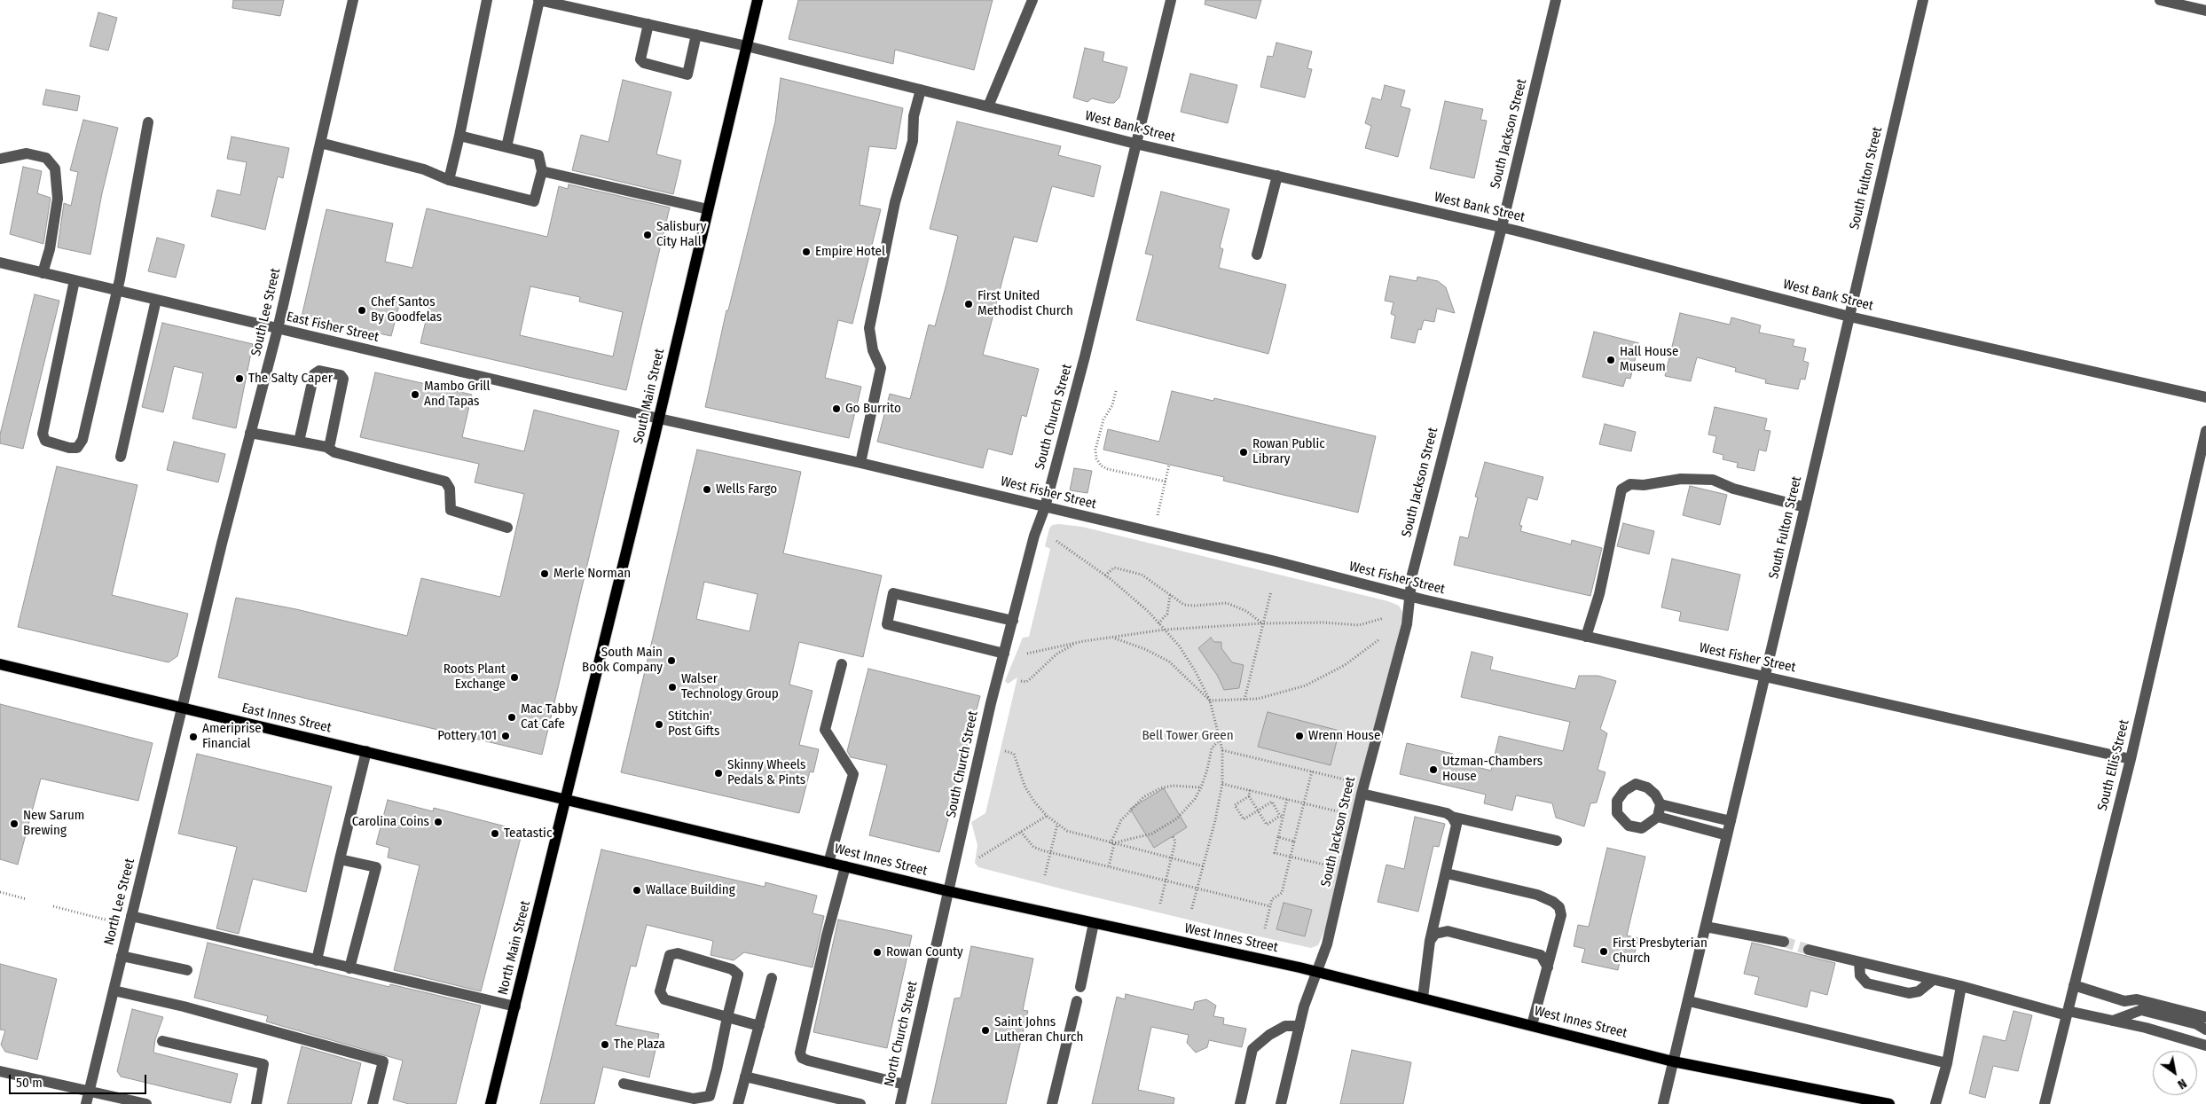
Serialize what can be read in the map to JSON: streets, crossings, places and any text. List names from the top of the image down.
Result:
{
  "streets": {
    "main road": [
      "South Main Street",
      "East Innes Street",
      "West Innes Street",
      "North Main Street"
    ],
    "street": [
      "West Bank Street",
      "South Jackson Street",
      "South Fulton Street",
      "South Lee Street",
      "East Fisher Street",
      "South Church Street",
      "West Fisher Street",
      "South Ellis Street",
      "North Lee Street",
      "North Church Street"
    ]
  },
  "crossings": [
    ["West Bank Street", "South Jackson Street"],
    ["West Bank Street", "South Fulton Street"],
    ["West Bank Street", "South Main Street"],
    ["West Bank Street", "South Church Street"],
    ["South Jackson Street", "West Fisher Street"],
    ["South Jackson Street", "West Innes Street"],
    ["South Fulton Street", "West Fisher Street"],
    ["South Fulton Street", "West Innes Street"],
    ["South Lee Street", "East Fisher Street"],
    ["South Lee Street", "East Innes Street"],
    ["South Lee Street", "North Lee Street"],
    ["East Fisher Street", "South Main Street"],
    ["East Fisher Street", "West Fisher Street"],
    ["South Main Street", "West Fisher Street"],
    ["South Main Street", "East Innes Street"],
    ["South Main Street", "West Innes Street"],
    ["South Main Street", "North Main Street"],
    ["South Church Street", "West Fisher Street"],
    ["South Church Street", "West Innes Street"],
    ["South Church Street", "North Church Street"],
    ["West Fisher Street", "South Ellis Street"],
    ["East Innes Street", "West Innes Street"],
    ["East Innes Street", "North Lee Street"],
    ["East Innes Street", "North Main Street"],
    ["West Innes Street", "North Main Street"],
    ["West Innes Street", "North Church Street"]
  ],
  "parks": ["Bell Tower Green"],
  "places": [
    "Salisbury City Hall",
    "Empire Hotel",
    "First United Methodist Church",
    "Chef Santos By Goodfelas",
    "Hall House Museum",
    "The Salty Caper",
    "Mambo Grill And Tapas",
    "Go Burrito",
    "Rowan Public Library",
    "Wells Fargo",
    "Merle Norman",
    "South Main Book Company",
    "Roots Plant Exchange",
    "Walser Technology Group",
    "Mac Tabby Cat Cafe",
    "Stitchin' Post Gifts",
    "Pottery 101",
    "Wrenn House",
    "Ameriprise Financial",
    "Utzman-Chambers House",
    "Skinny Wheels Pedals & Pints",
    "Carolina Coins",
    "New Sarum Brewing",
    "Teatastic",
    "Wallace Building",
    "First Presbyterian Church",
    "Rowan County",
    "Saint Johns Lutheran Church",
    "The Plaza"
  ],
  "scale_bar": "50 m",
  "north": "bottom right"
}
